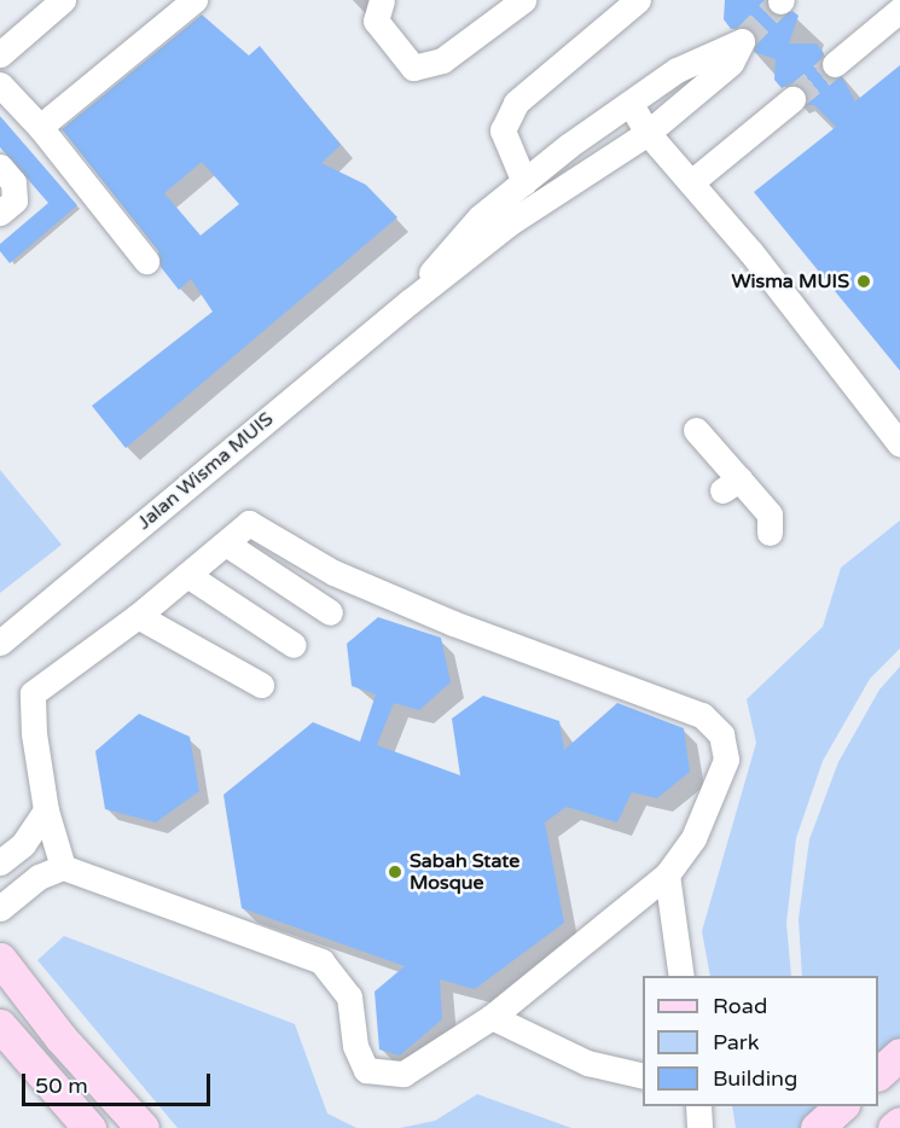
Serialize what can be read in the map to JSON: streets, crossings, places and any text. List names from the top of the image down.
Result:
{
  "streets": {
    "street": ["Jalan Wisma MUIS"]
  },
  "places": ["Wisma MUIS", "Sabah State Mosque"],
  "legend": ["Road", "Park", "Building"],
  "scale_bar": "50 m"
}
